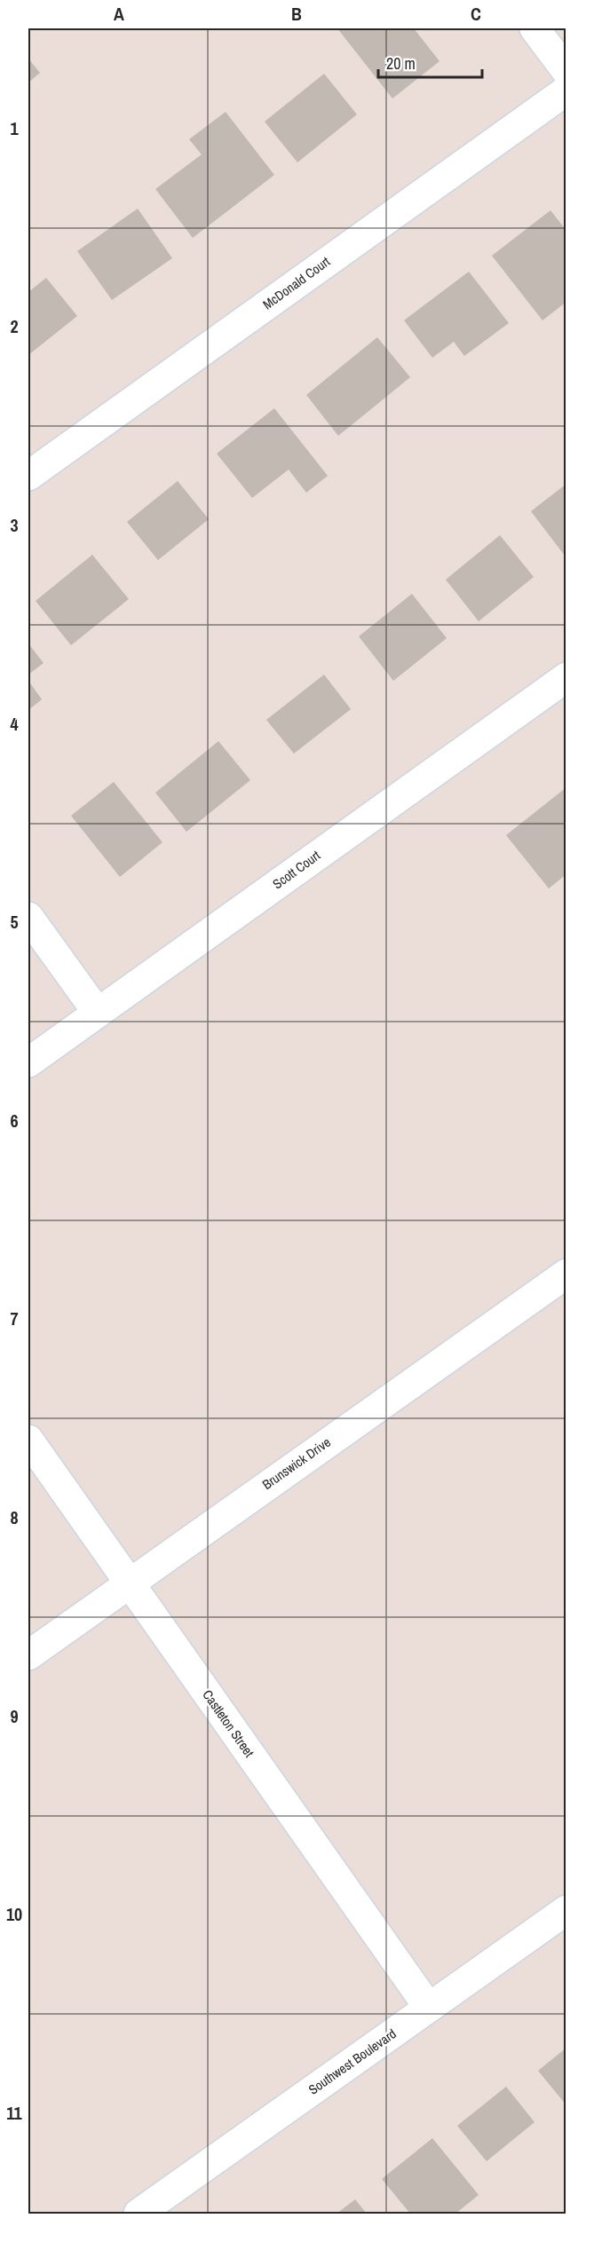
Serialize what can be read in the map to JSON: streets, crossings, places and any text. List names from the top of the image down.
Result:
{
  "streets": {
    "street": [
      "McDonald Court",
      "Scott Court",
      "Brunswick Drive",
      "Castleton Street",
      "Southwest Boulevard"
    ]
  },
  "crossings": [
    ["Brunswick Drive", "Castleton Street"],
    ["Castleton Street", "Southwest Boulevard"]
  ],
  "scale_bar": "20 m",
  "grid": {
    "columns": ["A", "B", "C"],
    "rows": [
      "1",
      "2",
      "3",
      "4",
      "5",
      "6",
      "7",
      "8",
      "9",
      "10",
      "11"
    ]
  }
}
